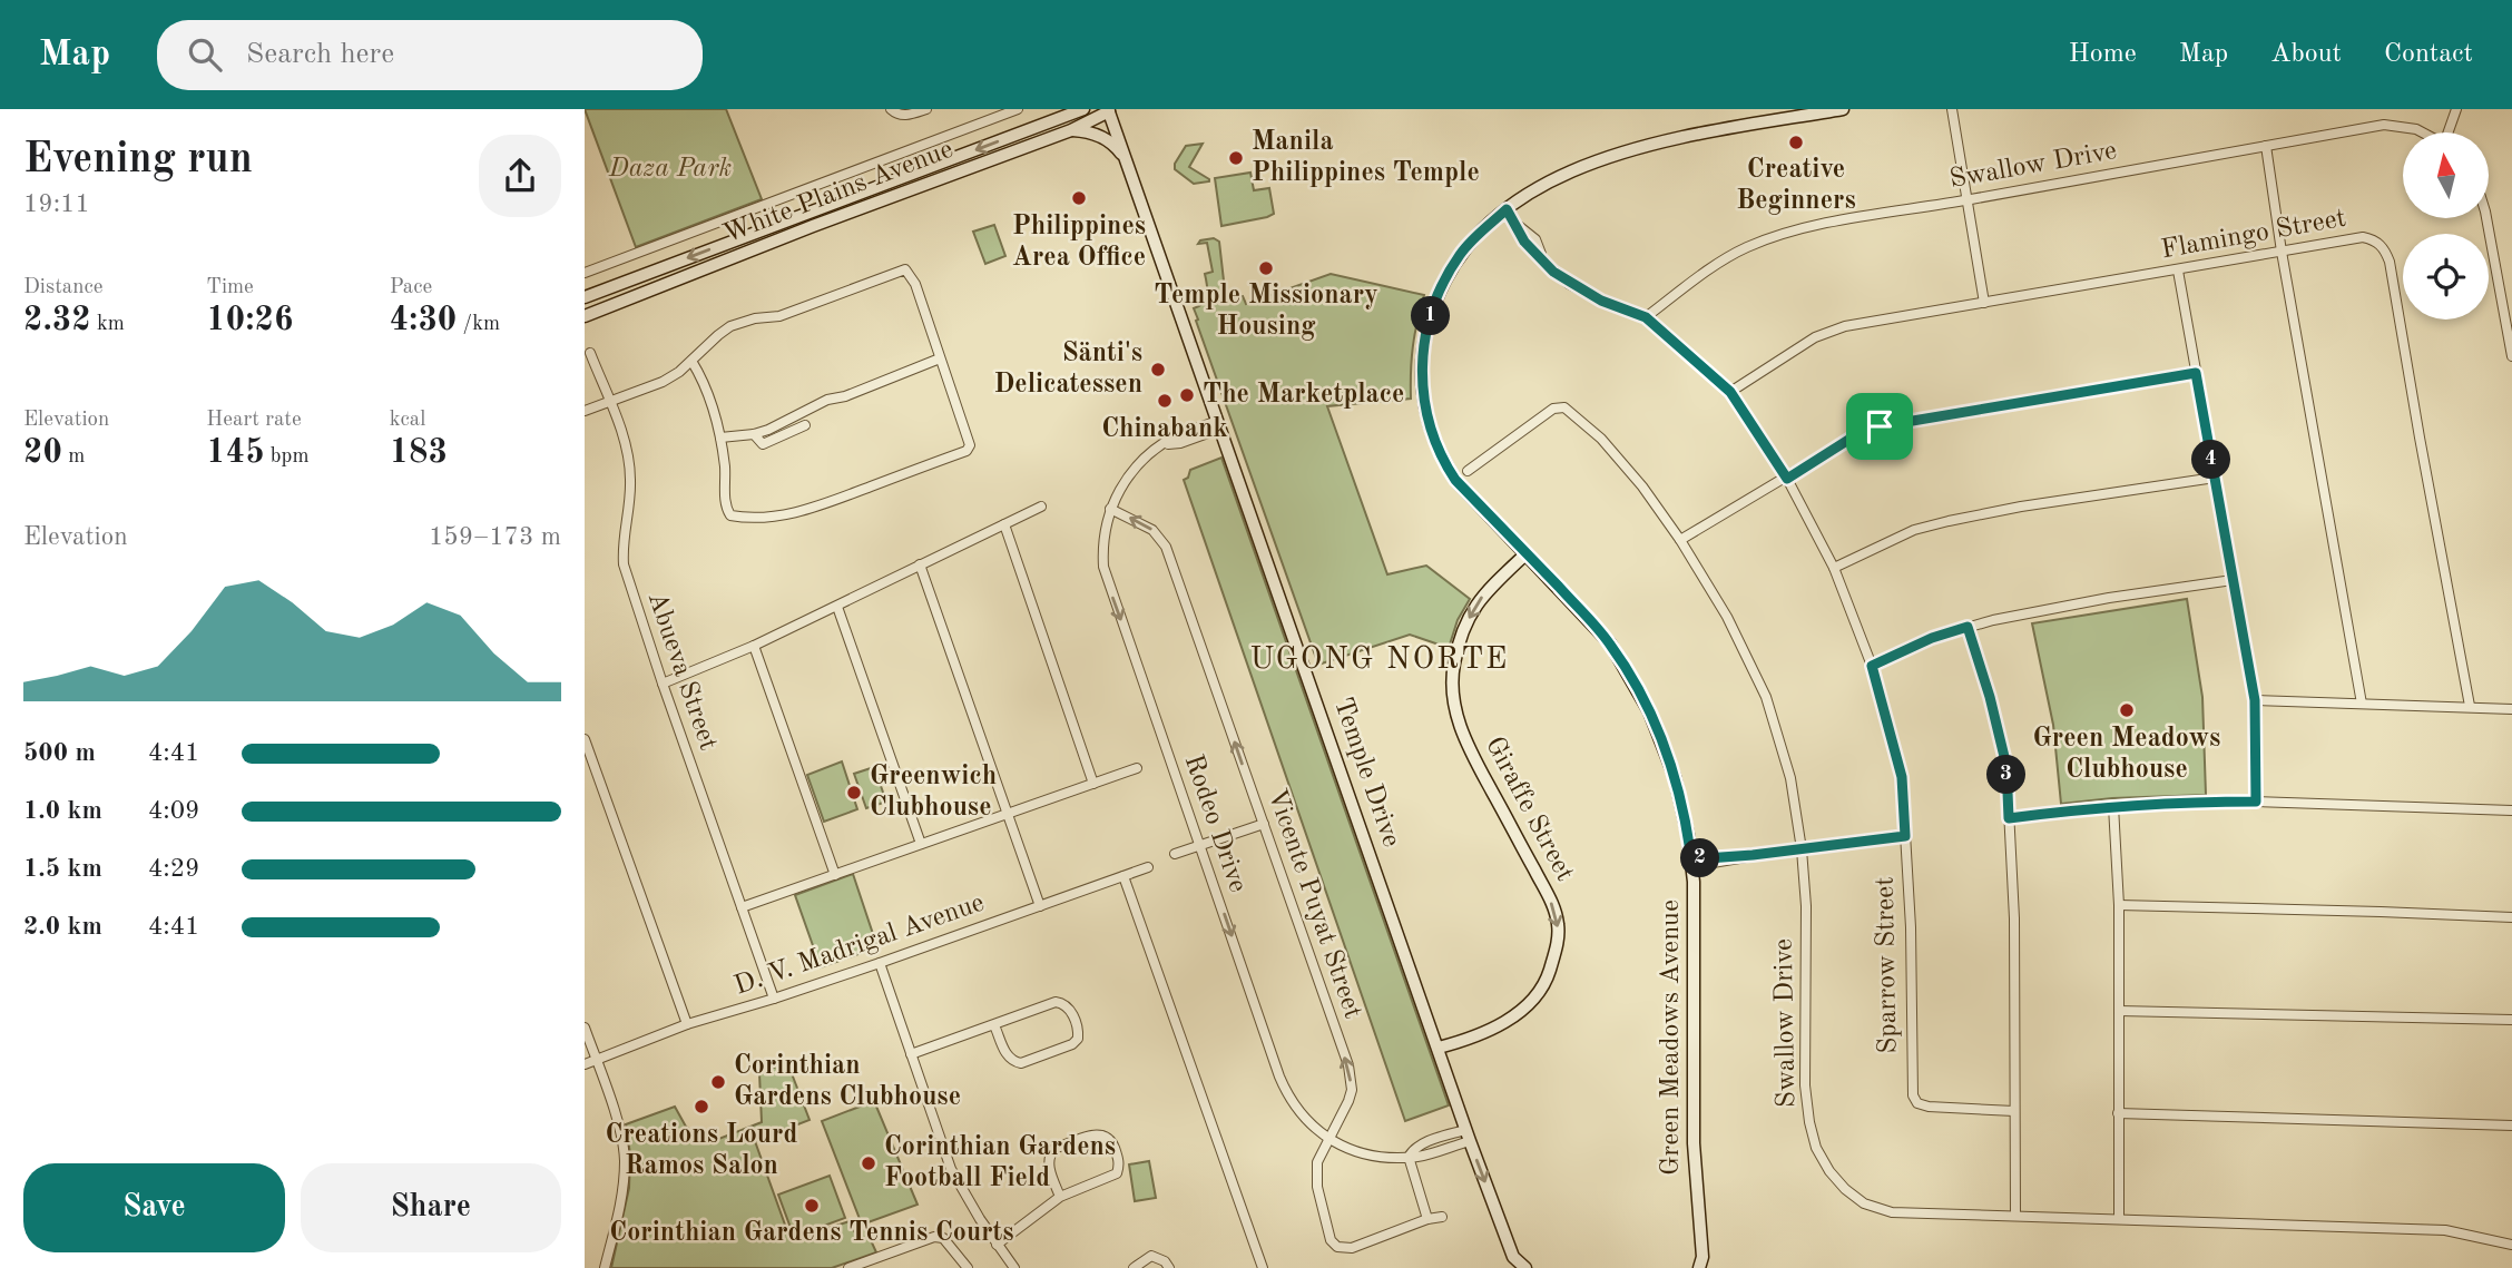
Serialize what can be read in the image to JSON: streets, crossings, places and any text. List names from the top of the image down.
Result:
{
  "streets": {
    "street": [
      "Swallow Drive",
      "White Plains Avenue",
      "Flamingo Street",
      "Abueva Street",
      "Temple Drive",
      "Giraffe Street",
      "Rodeo Drive",
      "Vicente Puyat Street",
      "D. V. Madrigal Avenue",
      "Sparrow Street",
      "Green Meadows Avenue"
    ]
  },
  "crossings": [
    ["Swallow Drive", "Sparrow Street"],
    ["White Plains Avenue", "Temple Drive"],
    ["Flamingo Street", "Sparrow Street"],
    ["Abueva Street", "D. V. Madrigal Avenue"],
    ["Temple Drive", "Giraffe Street"],
    ["Temple Drive", "Rodeo Drive"],
    ["Giraffe Street", "Green Meadows Avenue"],
    ["Rodeo Drive", "Vicente Puyat Street"],
    ["Sparrow Street", "Green Meadows Avenue"]
  ],
  "one_way": ["Giraffe Street", "Rodeo Drive", "Vicente Puyat Street"],
  "districts": ["UGONG NORTE"],
  "parks": ["Daza Park"],
  "places": [
    "Creative Beginners",
    "Manila Philippines Temple",
    "Philippines Area Office",
    "Temple Missionary Housing",
    "Sänti's Delicatessen",
    "The Marketplace",
    "Chinabank",
    "Green Meadows Clubhouse",
    "Greenwich Clubhouse",
    "Corinthian Gardens Clubhouse",
    "Creations Lourd Ramos Salon",
    "Corinthian Gardens Football Field",
    "Corinthian Gardens Tennis Courts"
  ],
  "north": "top",
  "page": {
    "header": "Map",
    "search": "Search here",
    "nav": [
      "Home",
      "Map",
      "About",
      "Contact"
    ],
    "heading": ["Evening run", "19:11"],
    "stats": [
      ["Distance", "2.32 km"],
      ["Time", "10:26"],
      ["Pace", "4:30 /km"],
      ["Elevation", "20 m"],
      ["Heart rate", "145 bpm"],
      ["kcal", "183"]
    ],
    "pins": [
      "1",
      "4",
      "3",
      "2"
    ],
    "chart": ["Elevation", "159–173 m"],
    "list": [
      {
        "name": "500 m",
        "note": "4:41"
      },
      {
        "name": "1.0 km",
        "note": "4:09"
      },
      {
        "name": "1.5 km",
        "note": "4:29"
      },
      {
        "name": "2.0 km",
        "note": "4:41"
      }
    ],
    "buttons": ["Save", "Share"]
  }
}
